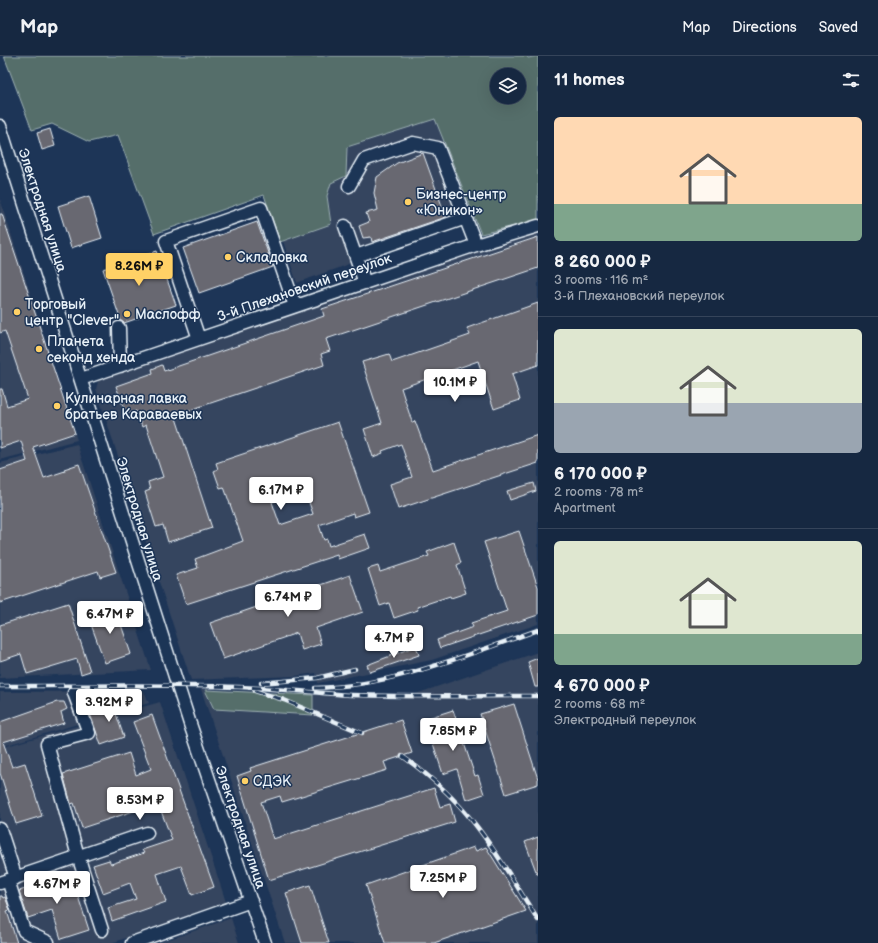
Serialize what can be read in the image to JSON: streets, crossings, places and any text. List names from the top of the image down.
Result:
{
  "streets": {
    "street": ["Электродная улица", "3-й Плехановский переулок"]
  },
  "crossings": [
    ["Электродная улица", "3-й Плехановский переулок"]
  ],
  "places": [
    "Бизнес-центр «Юникон»",
    "Складовка",
    "Торговый центр \"Clever\"",
    "Маслофф",
    "Планета секонд хенда",
    "Кулинарная лавка братьев Караваевых",
    "СДЭК"
  ],
  "page": {
    "header": "Map",
    "nav": ["Map", "Directions", "Saved"],
    "heading": "11 homes",
    "list": [
      {
        "name": "8 260 000 ₽",
        "note": "3 rooms · 116 m² · 3-й Плехановский переулок"
      },
      {
        "name": "6 170 000 ₽",
        "note": "2 rooms · 78 m² · Apartment"
      },
      {
        "name": "4 670 000 ₽",
        "note": "2 rooms · 68 m² · Электродный переулок"
      }
    ],
    "price": [
      "8.26M ₽",
      "10.1M ₽",
      "6.17M ₽",
      "6.74M ₽",
      "6.47M ₽",
      "4.7M ₽",
      "3.92M ₽",
      "7.85M ₽",
      "8.53M ₽",
      "7.25M ₽",
      "4.67M ₽"
    ]
  }
}
